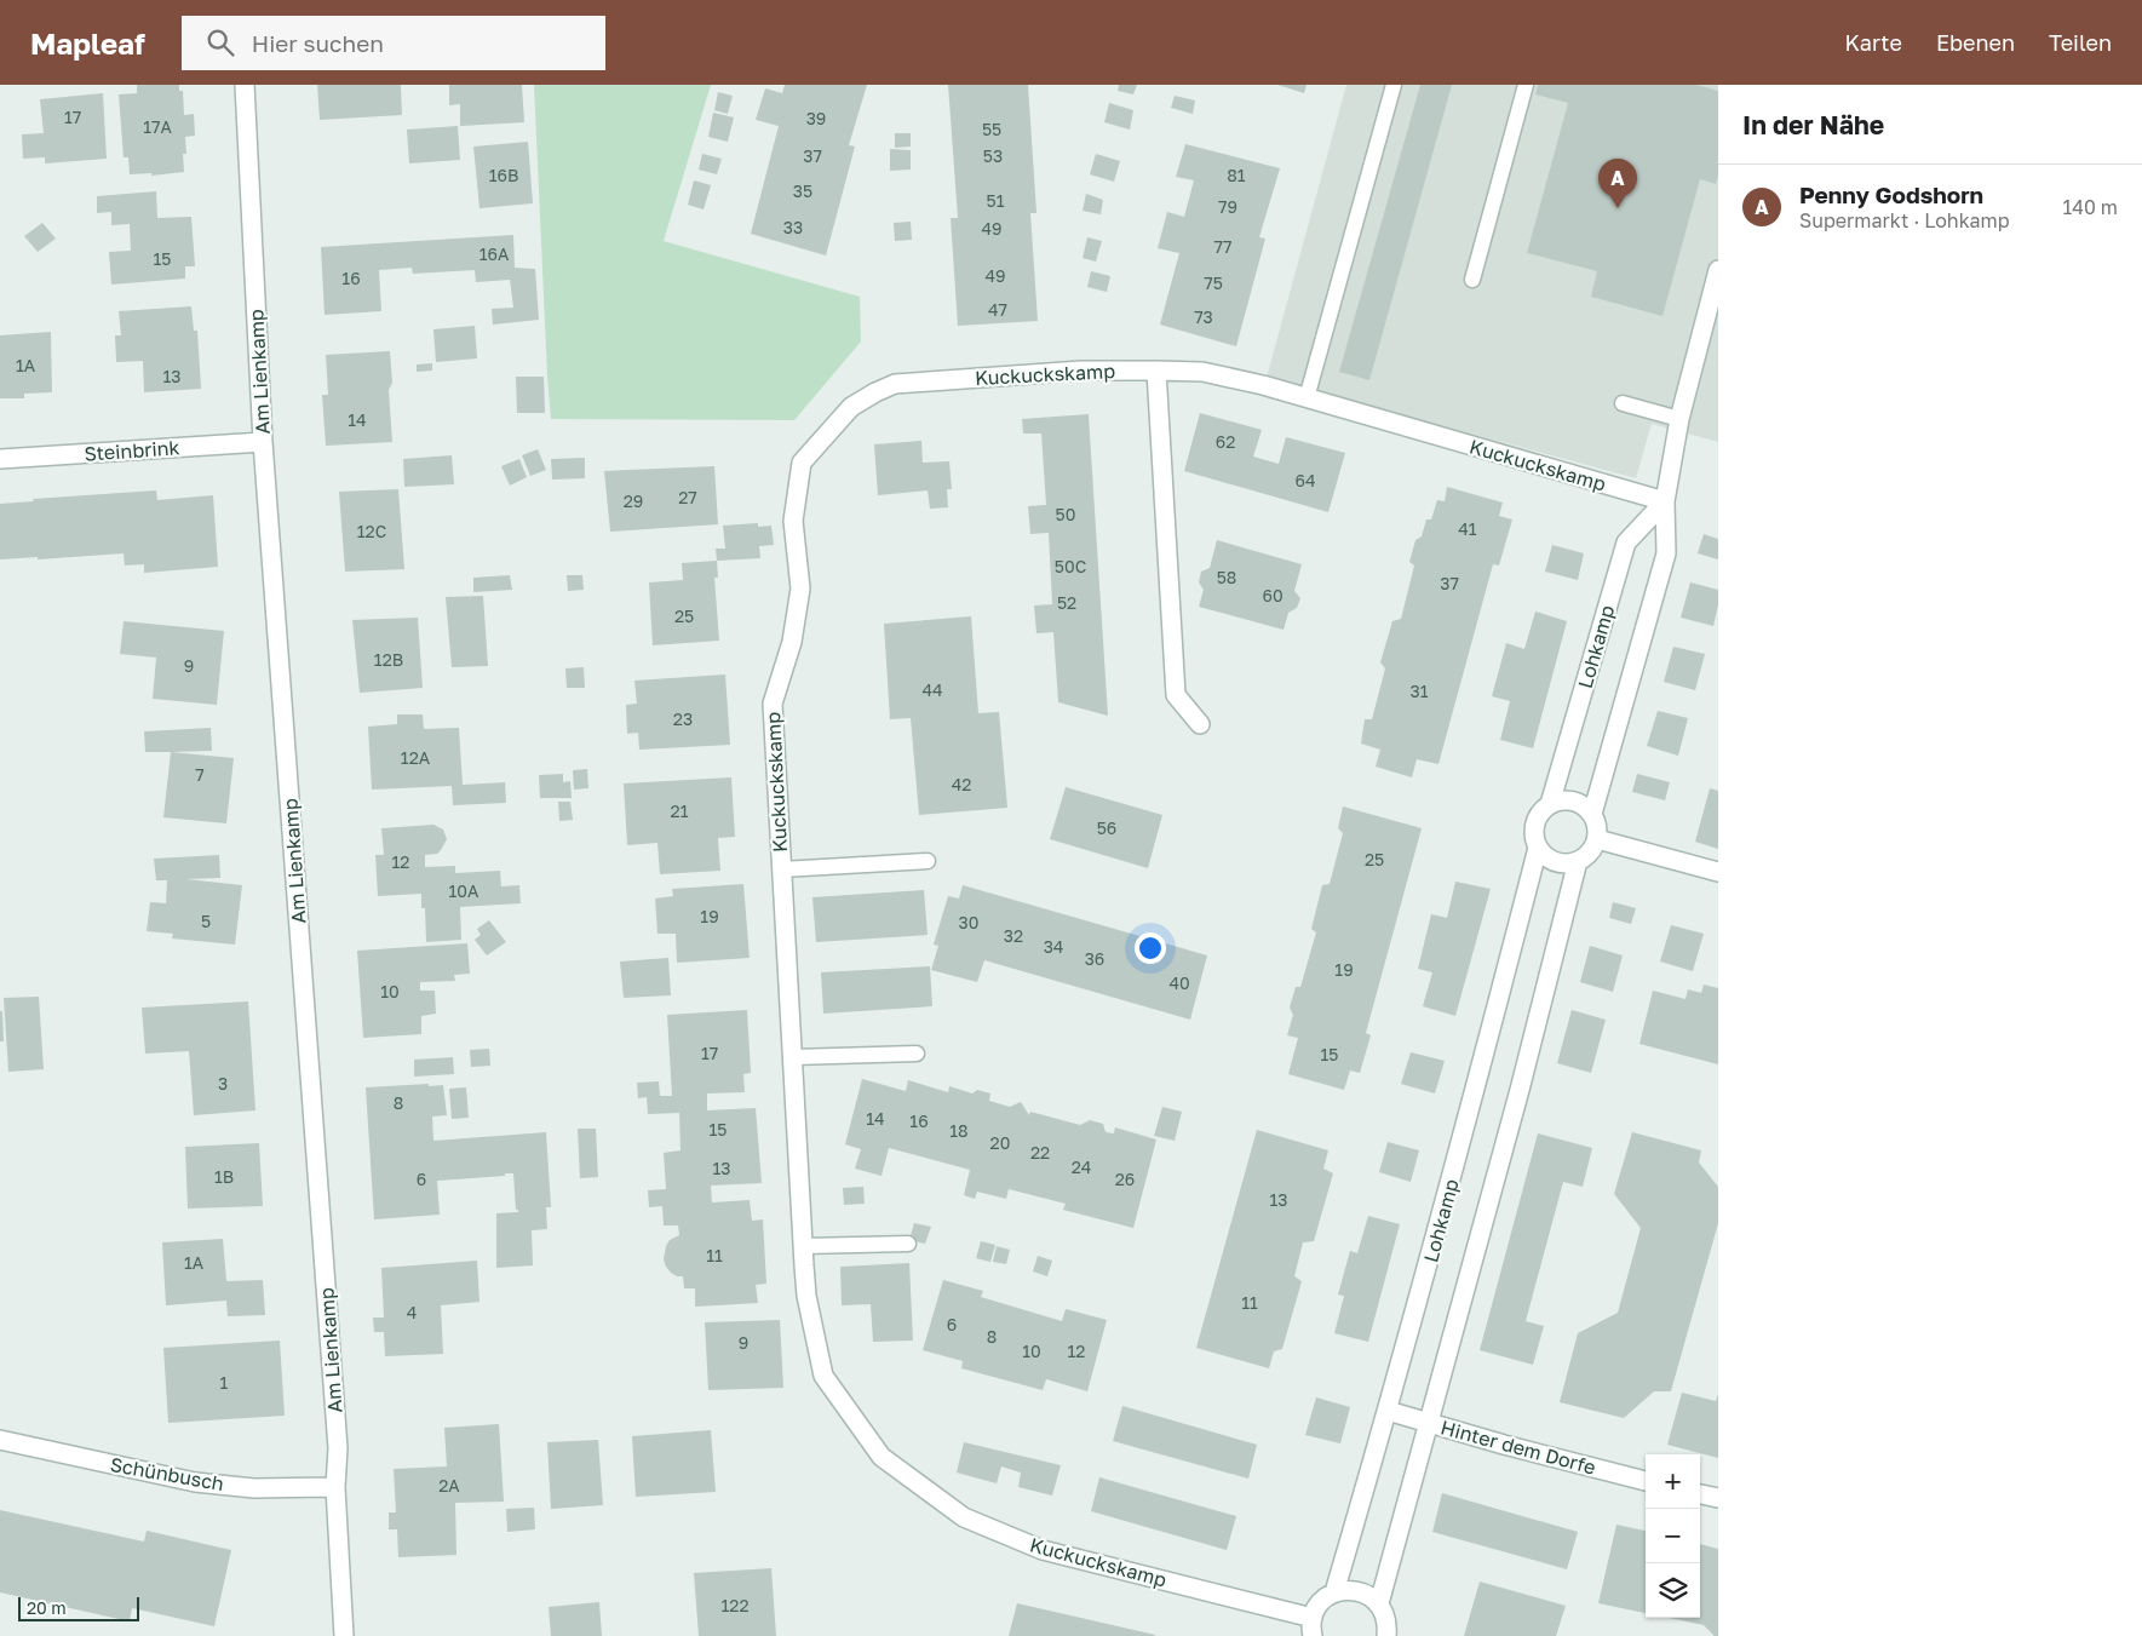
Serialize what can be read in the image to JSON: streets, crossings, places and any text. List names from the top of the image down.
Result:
{
  "streets": {
    "street": [
      "Am Lienkamp",
      "Kuckuckskamp",
      "Steinbrink",
      "Lohkamp",
      "Hinter dem Dorfe",
      "Schünbusch"
    ]
  },
  "crossings": [
    ["Am Lienkamp", "Steinbrink"],
    ["Am Lienkamp", "Schünbusch"],
    ["Kuckuckskamp", "Lohkamp"],
    ["Lohkamp", "Hinter dem Dorfe"]
  ],
  "house_numbers": [
    "17",
    "39",
    "17A",
    "55",
    "37",
    "53",
    "16B",
    "81",
    "35",
    "51",
    "79",
    "33",
    "49",
    "77",
    "16A",
    "15",
    "49",
    "16",
    "75",
    "47",
    "73",
    "1A",
    "13",
    "14",
    "62",
    "64",
    "27",
    "29",
    "50",
    "41",
    "12C",
    "50C",
    "58",
    "37",
    "60",
    "52",
    "25",
    "12B",
    "9",
    "44",
    "31",
    "23",
    "12A",
    "7",
    "42",
    "21",
    "56",
    "25",
    "12",
    "10A",
    "19",
    "5",
    "30",
    "32",
    "34",
    "36",
    "19",
    "40",
    "10",
    "17",
    "15",
    "3",
    "8",
    "14",
    "16",
    "15",
    "18",
    "20",
    "22",
    "24",
    "13",
    "1B",
    "6",
    "26",
    "13",
    "11",
    "1A",
    "11",
    "4",
    "6",
    "8",
    "9",
    "10",
    "12",
    "1",
    "2A",
    "122"
  ],
  "scale_bar": "20 m",
  "page": {
    "header": "Mapleaf",
    "search": "Hier suchen",
    "nav": ["Karte", "Ebenen", "Teilen"],
    "heading": "In der Nähe",
    "pins": "A",
    "list": [
      {
        "mark": "A",
        "name": "Penny Godshorn",
        "note": "Supermarkt · Lohkamp",
        "value": "140 m"
      }
    ],
    "map_buttons": ["+", "−"],
    "scale": "20 m"
  }
}
